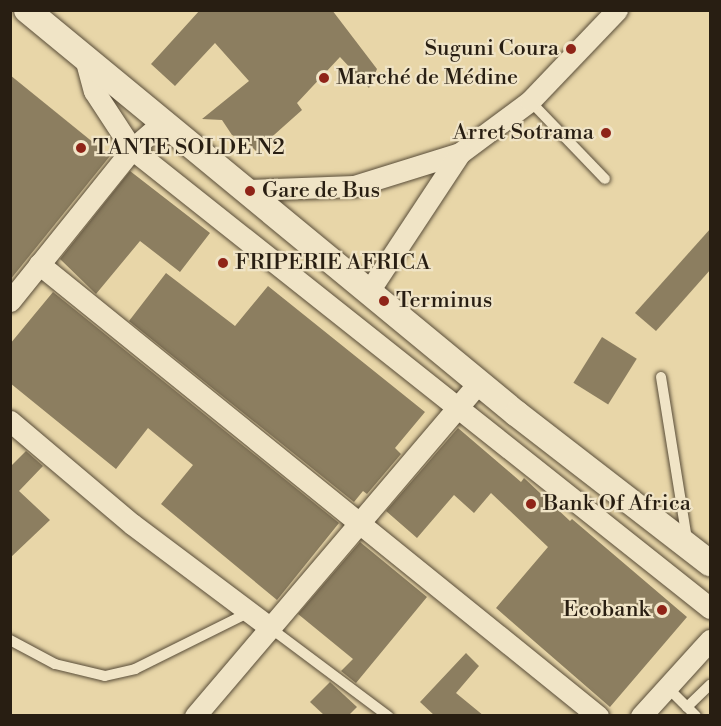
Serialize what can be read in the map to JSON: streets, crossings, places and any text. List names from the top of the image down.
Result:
{
  "places": [
    "Suguni Coura",
    "Marché de Médine",
    "Arret Sotrama",
    "TANTE SOLDE N2",
    "Gare de Bus",
    "FRIPERIE AFRICA",
    "Terminus",
    "Bank Of Africa",
    "Ecobank"
  ]
}
